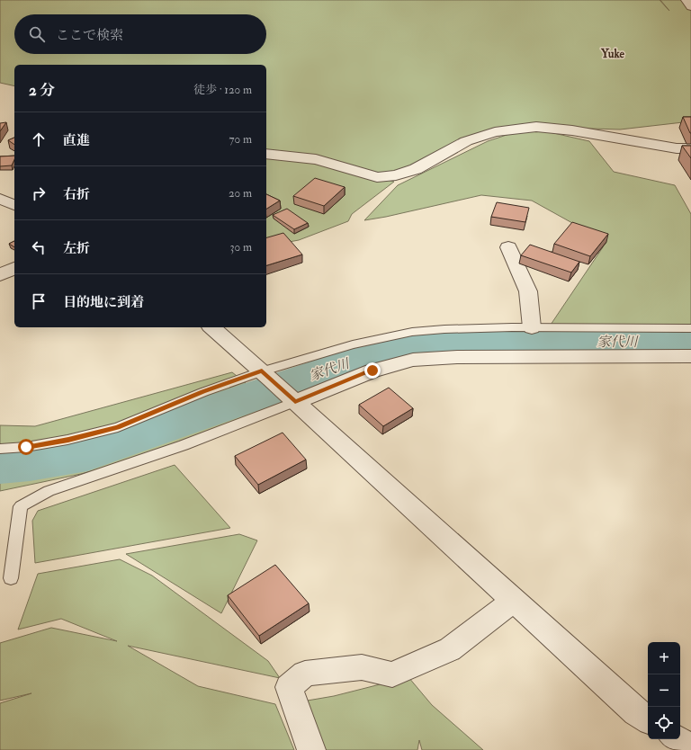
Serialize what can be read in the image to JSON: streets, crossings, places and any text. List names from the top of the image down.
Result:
{
  "districts": ["Yuke"],
  "water": ["家代川"],
  "page": {
    "search": "ここで検索",
    "heading": ["2 分", "徒歩 · 120 m"],
    "list": [
      ["直進", "70 m"],
      ["右折", "20 m"],
      ["左折", "30 m"],
      "目的地に到着"
    ],
    "map_buttons": ["+", "−"]
  }
}
